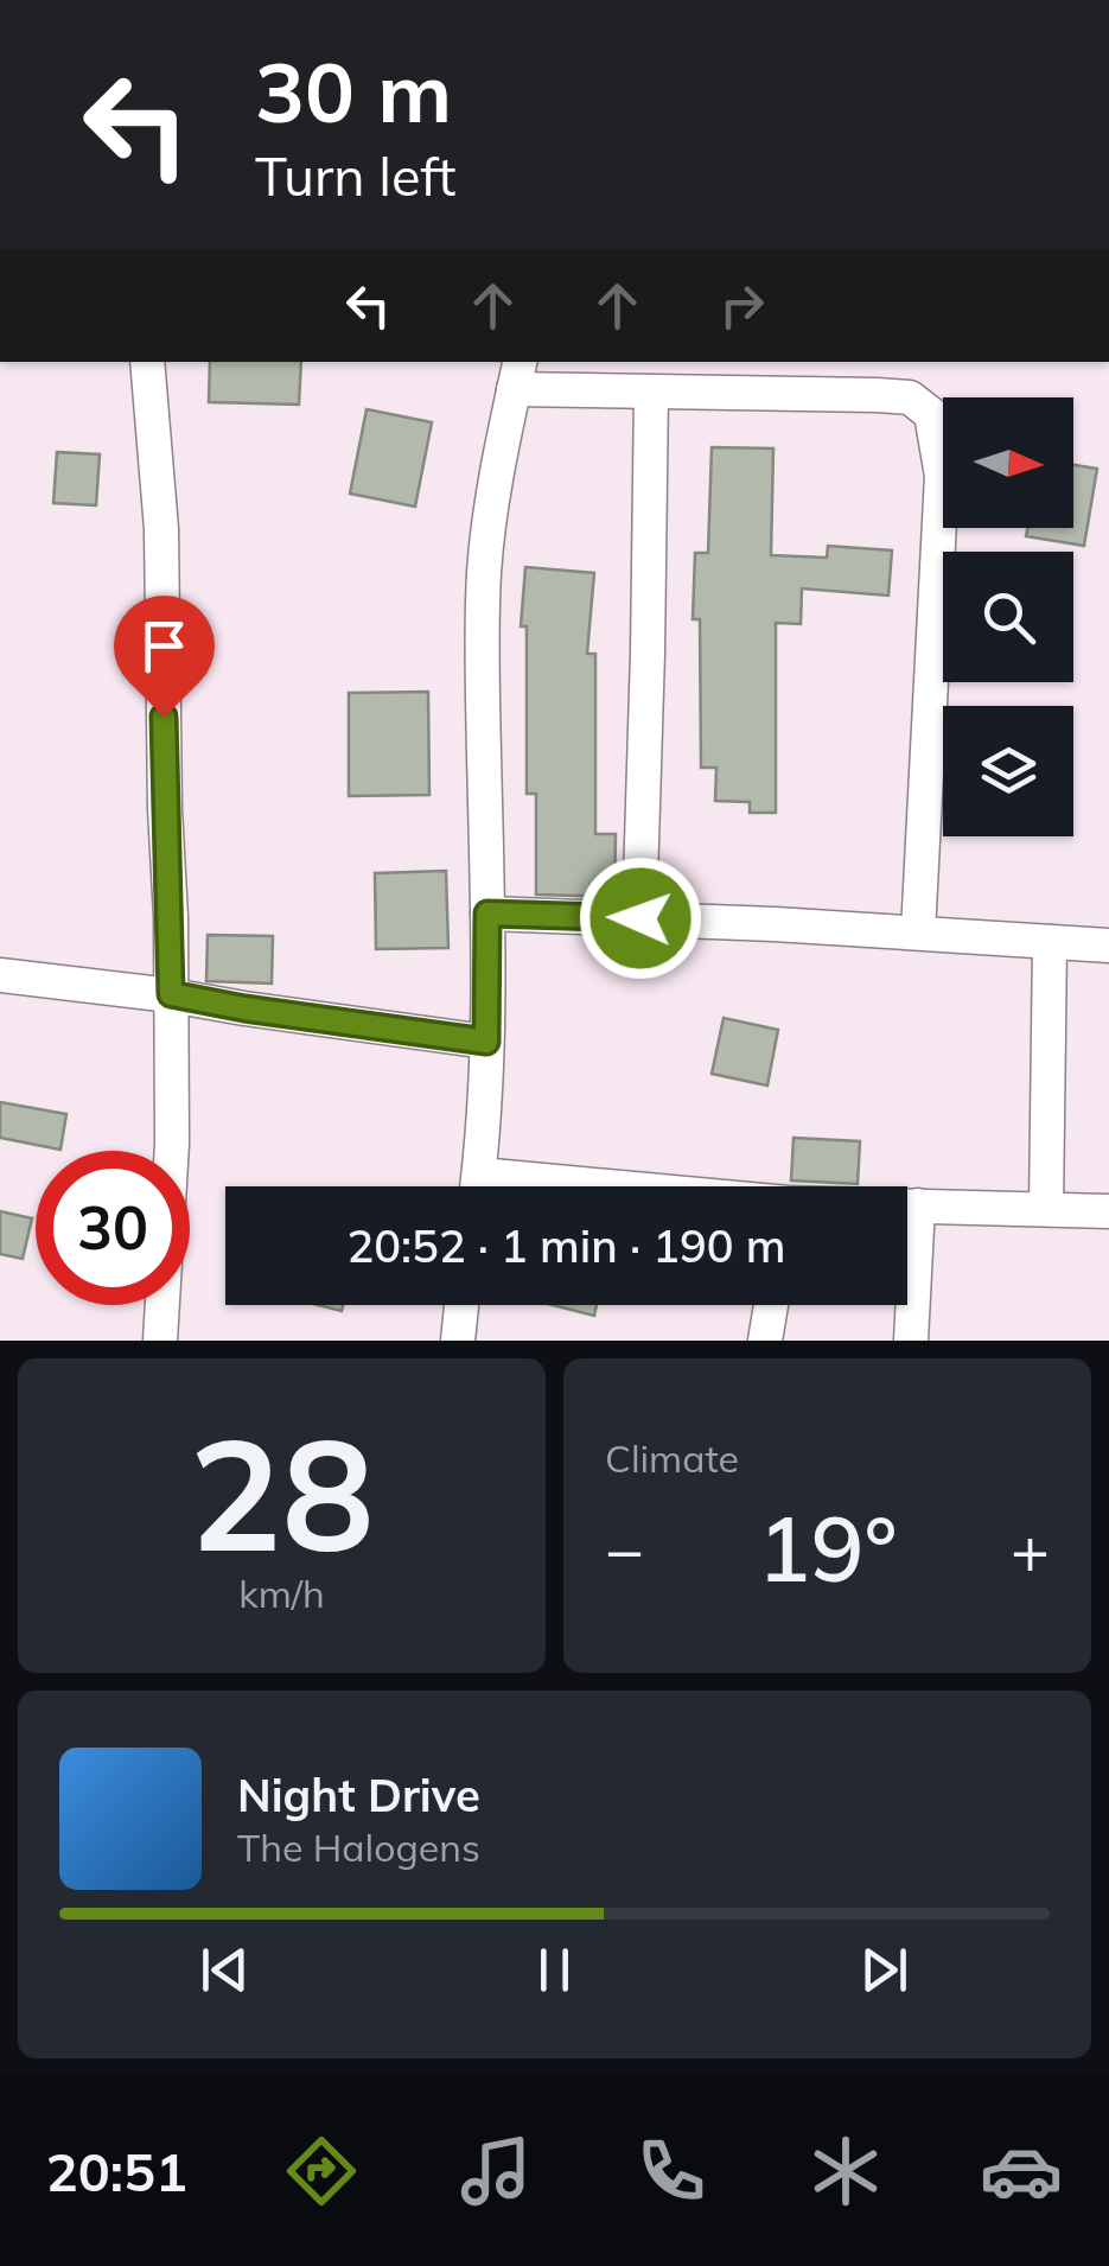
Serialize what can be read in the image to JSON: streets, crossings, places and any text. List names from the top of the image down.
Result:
{
  "north": "right",
  "page": {
    "turn": ["30 m", "Turn left"],
    "limit": "30",
    "trip": "20:52 · 1 min · 190 m",
    "tile": [
      ["28", "km/h"],
      "Climate"
    ],
    "heat": ["−", "19°", "+"],
    "song": ["Night Drive", "The Halogens"],
    "tabs": "20:51"
  }
}
